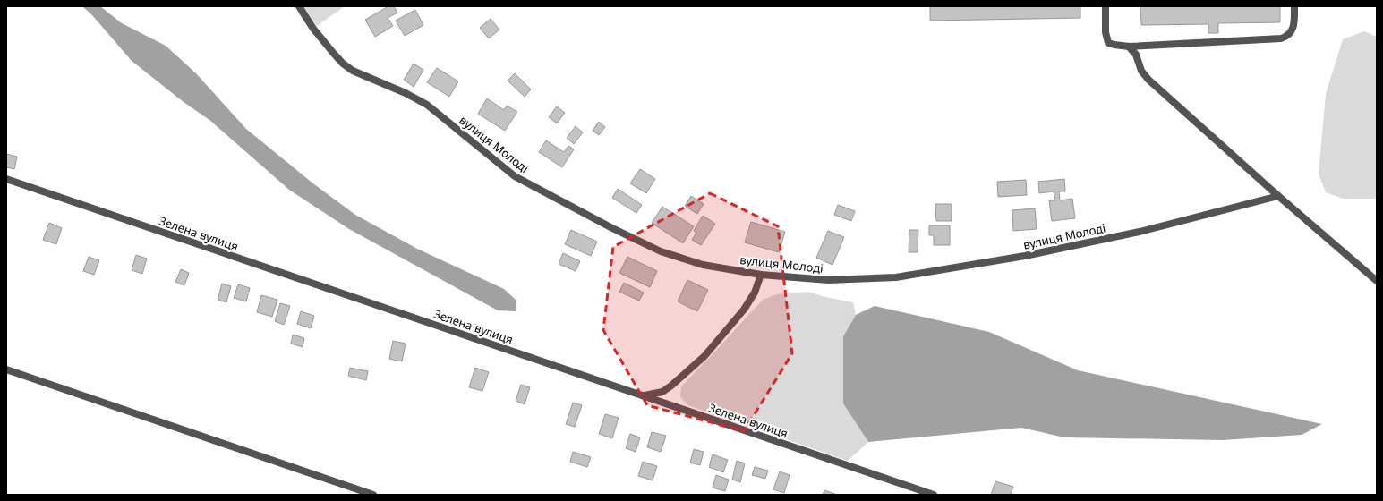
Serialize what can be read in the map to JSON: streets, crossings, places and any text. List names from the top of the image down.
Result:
{
  "streets": {
    "street": ["вулиця Молоді", "Зелена вулиця"]
  }
}
